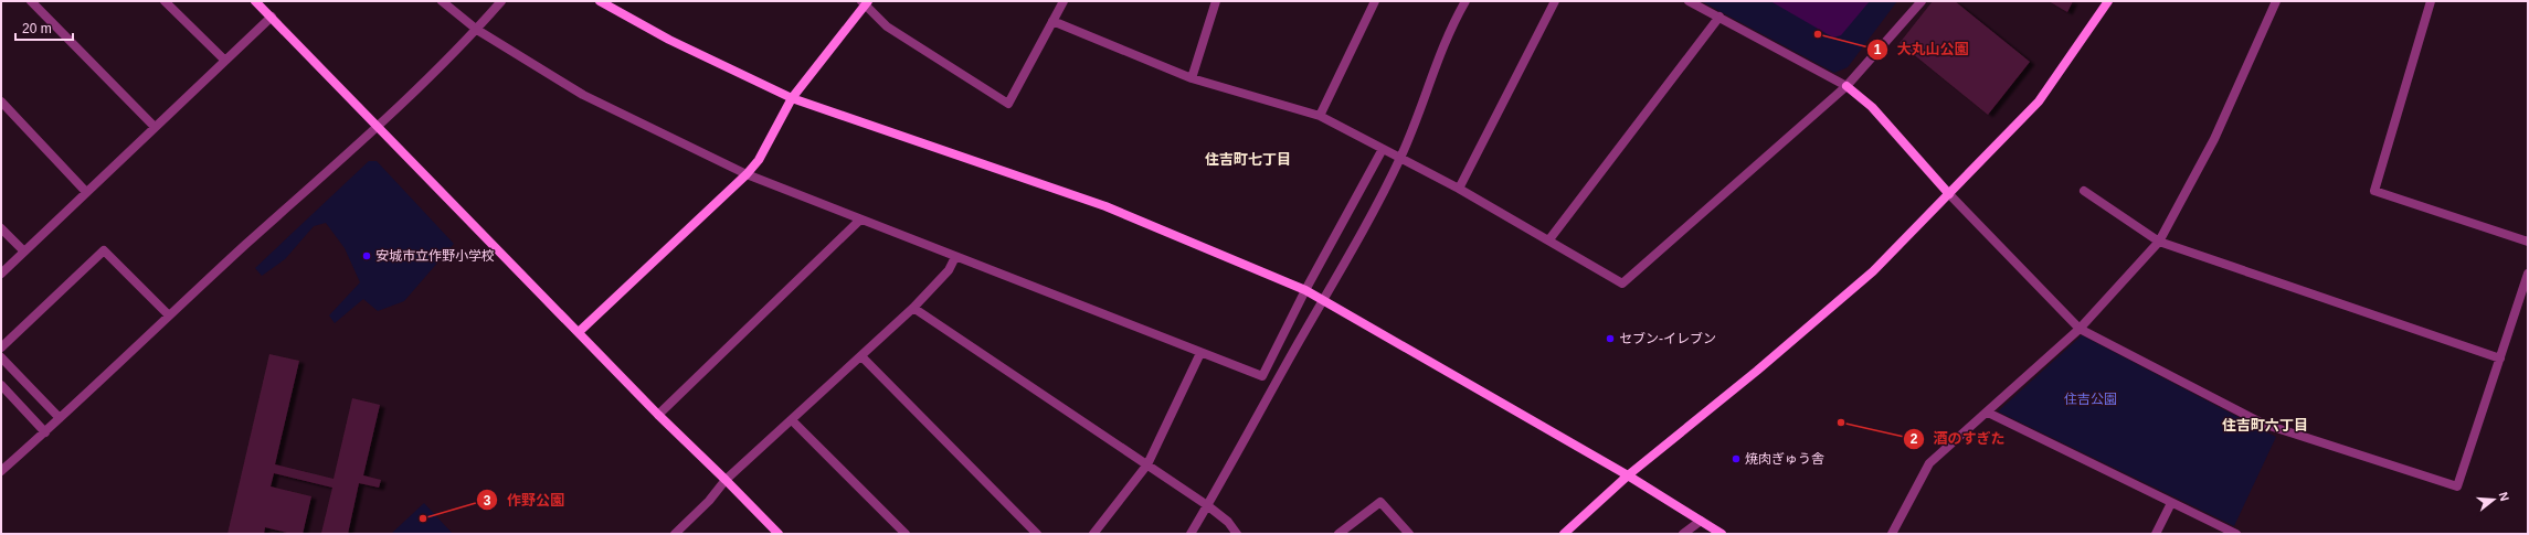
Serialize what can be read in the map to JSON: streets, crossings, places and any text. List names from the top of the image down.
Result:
{
  "districts": ["住吉町七丁目", "住吉町六丁目"],
  "parks": ["住吉公園"],
  "places": [
    "大丸山公園",
    "安城市立作野小学校",
    "セブン-イレブン",
    "酒のすぎた",
    "焼肉ぎゅう舎",
    "作野公園"
  ],
  "scale_bar": "20 m",
  "north": "right"
}
